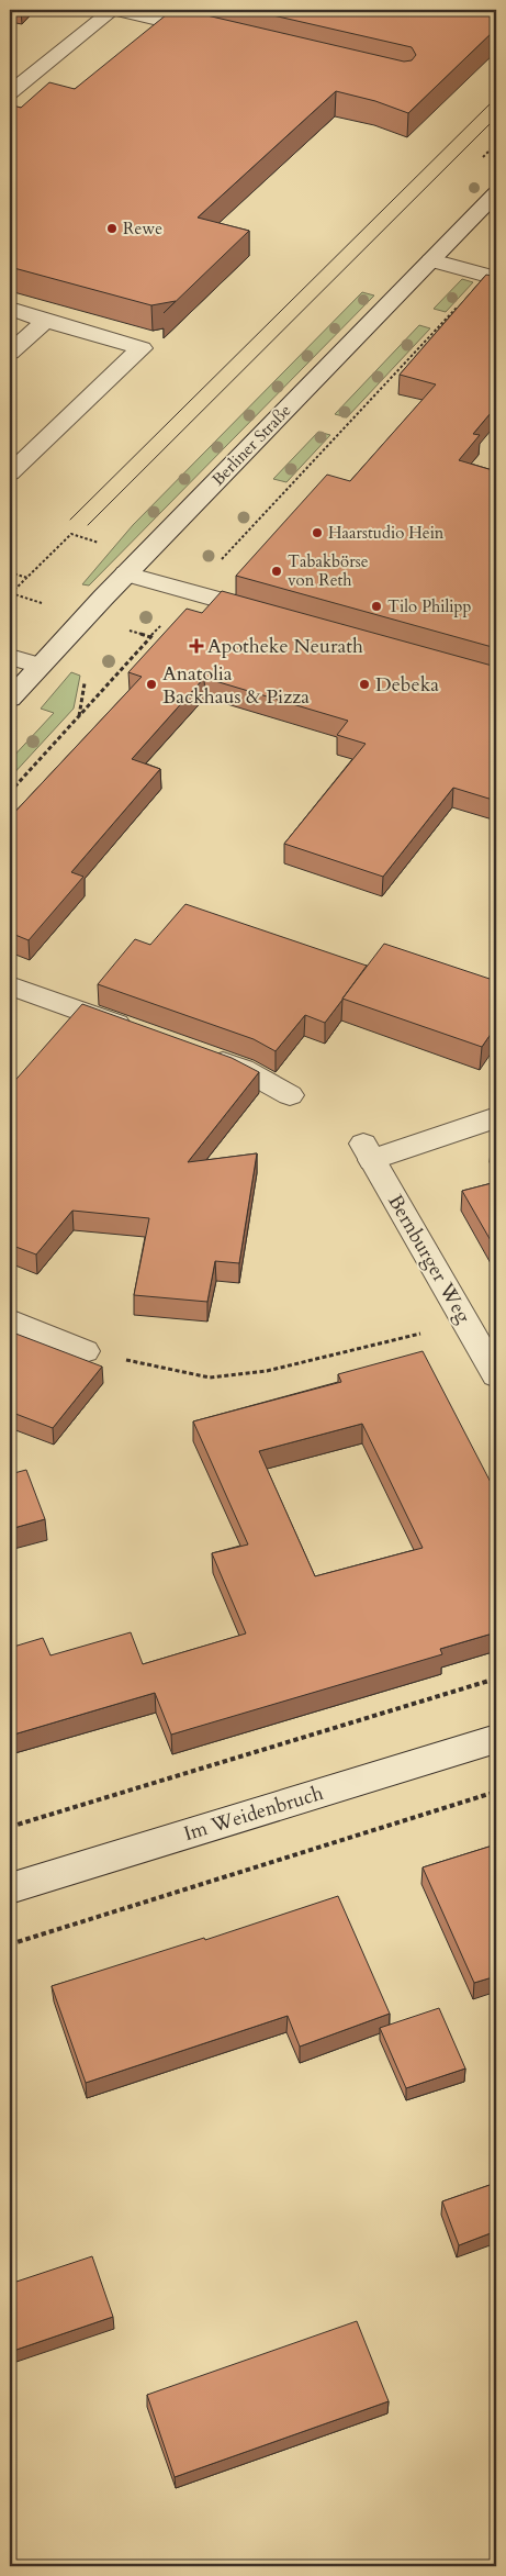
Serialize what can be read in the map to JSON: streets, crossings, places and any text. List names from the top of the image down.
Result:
{
  "streets": {
    "street": ["Berliner Straße", "Bernburger Weg", "Im Weidenbruch"]
  },
  "places": {
    "other": [
      "Rewe",
      "Haarstudio Hein",
      "Tabakbörse von Reth",
      "Tilo Philipp",
      "Anatolia Backhaus & Pizza",
      "Debeka"
    ],
    "health": ["Apotheke Neurath"]
  }
}
